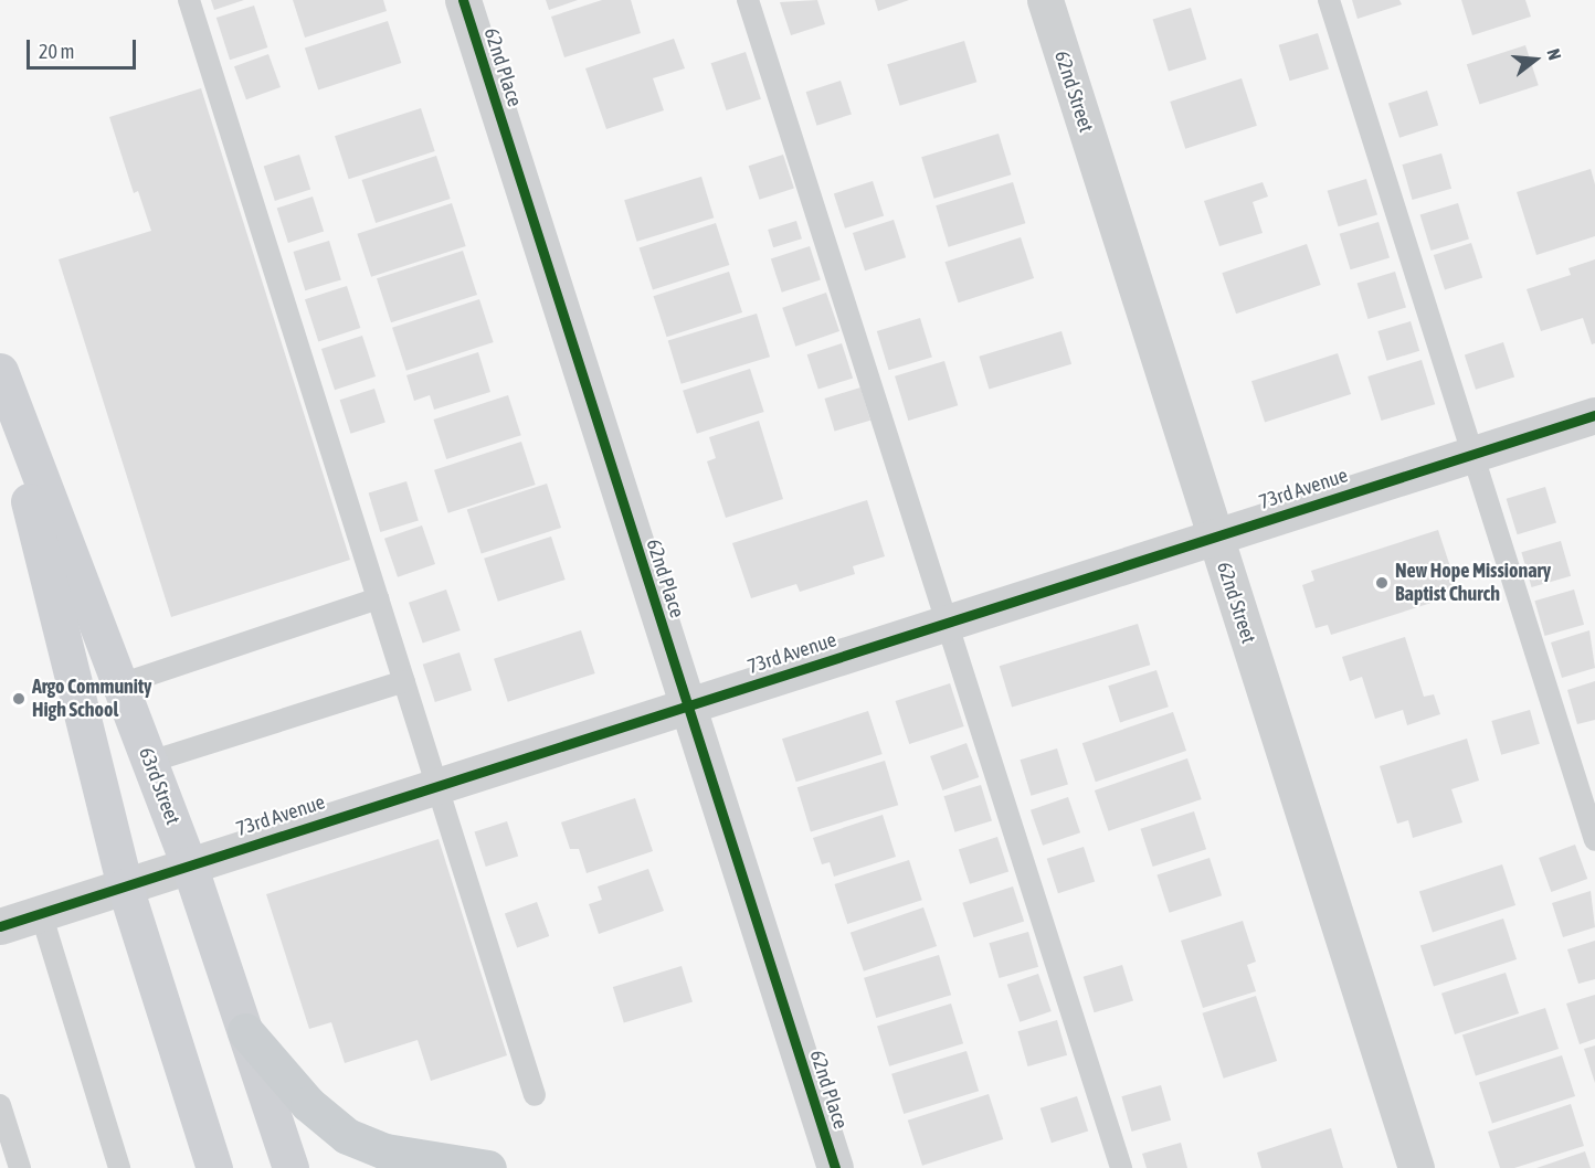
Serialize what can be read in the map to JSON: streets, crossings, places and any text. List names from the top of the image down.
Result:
{
  "streets": {
    "main road": ["63rd Street"],
    "street": ["62nd Place", "62nd Street", "73rd Avenue"]
  },
  "crossings": [
    ["62nd Place", "73rd Avenue"],
    ["62nd Street", "73rd Avenue"],
    ["73rd Avenue", "63rd Street"]
  ],
  "places": ["New Hope Missionary Baptist Church", "Argo Community High School"],
  "scale_bar": "20 m",
  "north": "right"
}
